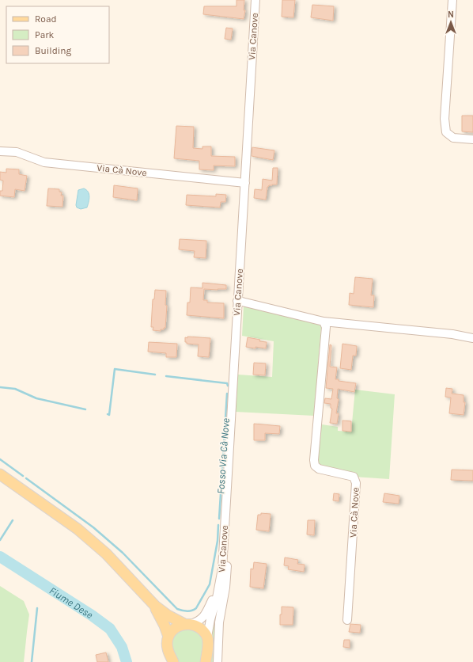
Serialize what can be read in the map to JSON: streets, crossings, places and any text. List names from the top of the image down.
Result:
{
  "streets": {
    "street": ["Via Canove", "Via Cà Nove"]
  },
  "crossings": [
    ["Via Canove", "Via Cà Nove"]
  ],
  "water": ["Fosso Via Cà Nove", "Fiume Dese"],
  "legend": ["Road", "Park", "Building"],
  "north": "top"
}
